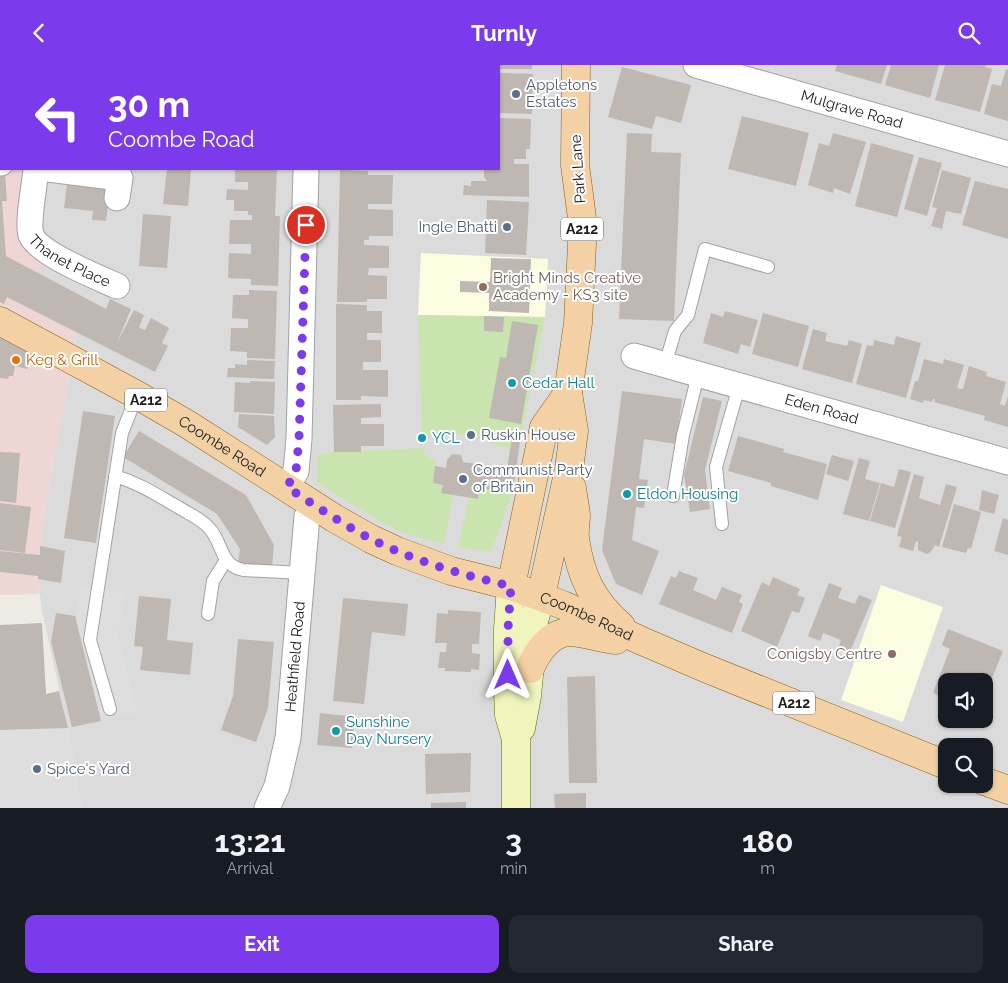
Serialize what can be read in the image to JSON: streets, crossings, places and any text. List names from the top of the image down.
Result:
{
  "streets": {
    "main road": ["Park Lane", "A212", "Coombe Road"],
    "street": [
      "Mulgrave Road",
      "Thanet Place",
      "Eden Road",
      "Heathfield Road"
    ]
  },
  "crossings": [
    ["Park Lane", "Coombe Road"],
    ["Coombe Road", "Heathfield Road"]
  ],
  "places": [
    "Appletons Estates",
    "Ingle Bhatti",
    "Bright Minds Creative Academy - KS3 site",
    "Keg & Grill",
    "Cedar Hall",
    "Ruskin House",
    "YCL",
    "Communist Party of Britain",
    "Eldon Housing",
    "Conigsby Centre",
    "Sunshine Day Nursery",
    "Spice's Yard"
  ],
  "page": {
    "header": "Turnly",
    "turn": ["30 m", "Coombe Road"],
    "eta": [
      "13:21",
      "Arrival",
      "3",
      "min",
      "180",
      "m"
    ],
    "buttons": ["Exit", "Share"]
  }
}
